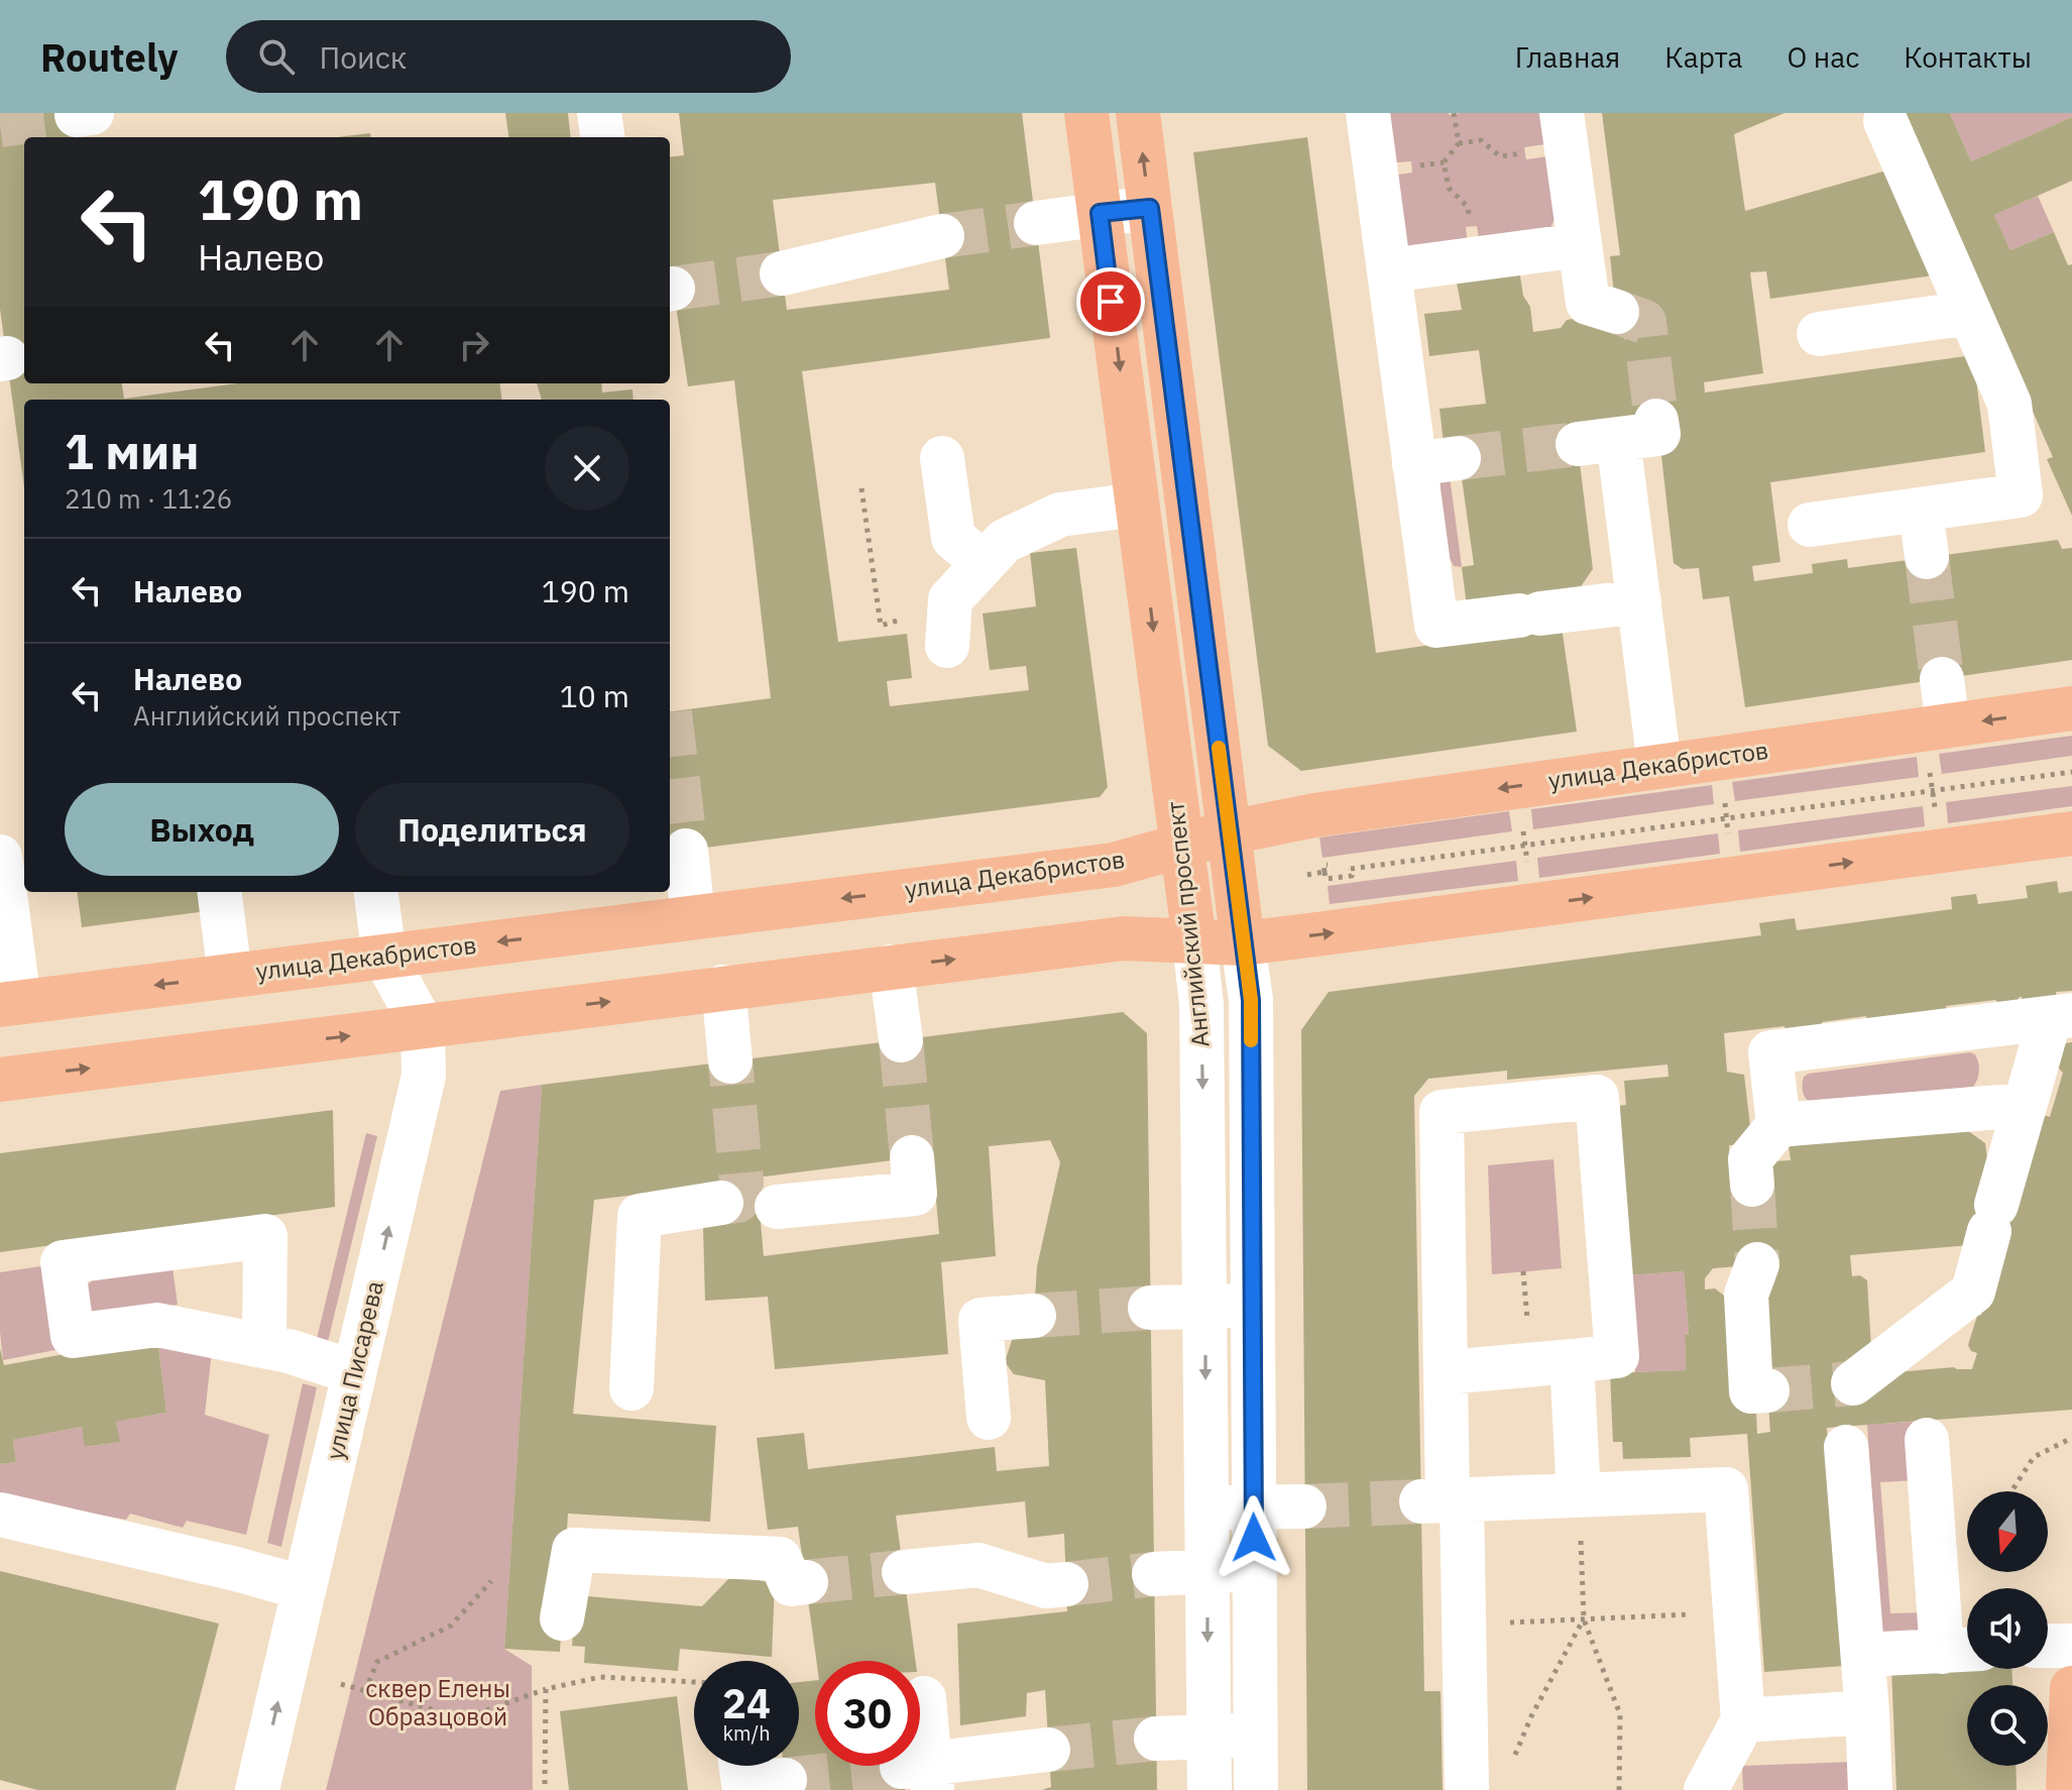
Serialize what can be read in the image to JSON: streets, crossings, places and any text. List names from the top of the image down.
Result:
{
  "streets": {
    "main road": ["улица Декабристов", "Английский проспект"],
    "street": ["улица Писарева"]
  },
  "crossings": [
    ["улица Декабристов", "Английский проспект"],
    ["улица Декабристов", "улица Писарева"]
  ],
  "one_way": ["улица Писарева"],
  "parks": ["сквер Елены Образцовой"],
  "north": "bottom",
  "page": {
    "header": "Routely",
    "search": "Поиск",
    "nav": [
      "Главная",
      "Карта",
      "О нас",
      "Контакты"
    ],
    "turn": ["190 m", "Налево"],
    "heading": ["1 мин", "210 m · 11:26"],
    "list": [
      {
        "name": "Налево",
        "value": "190 m"
      },
      {
        "name": "Налево",
        "note": "Английский проспект",
        "value": "10 m"
      }
    ],
    "buttons": ["Выход", "Поделиться"],
    "speed": "24 km/h",
    "limit": "30"
  }
}
